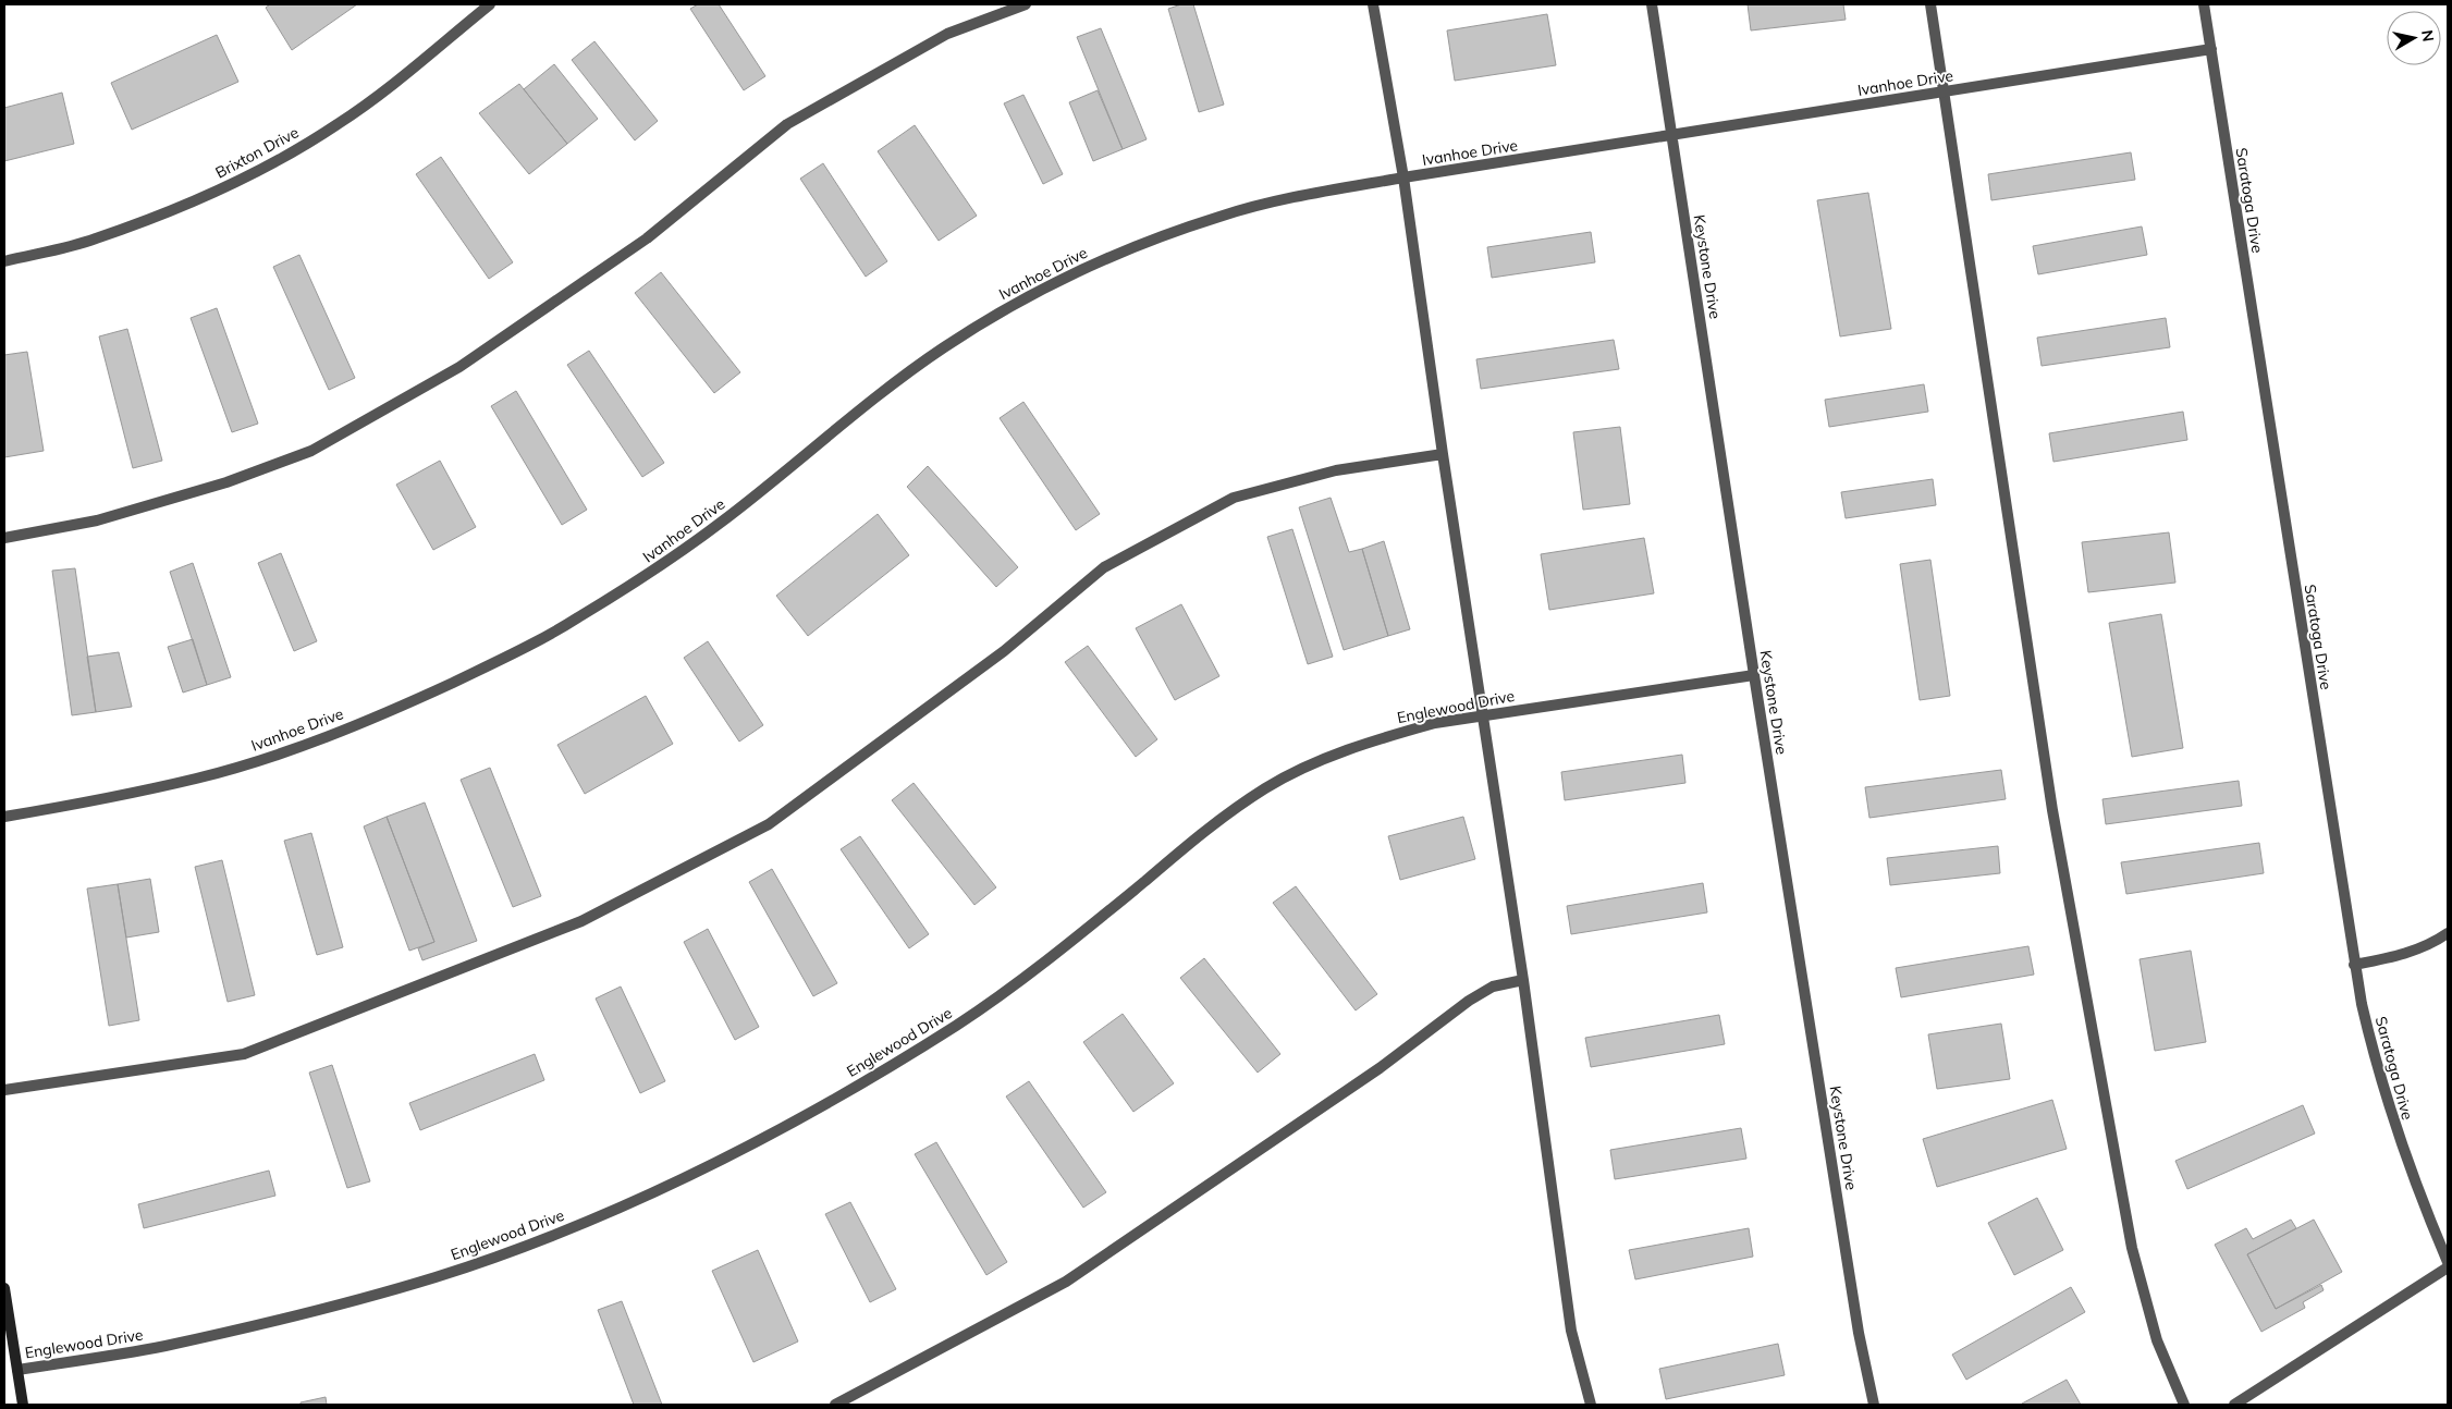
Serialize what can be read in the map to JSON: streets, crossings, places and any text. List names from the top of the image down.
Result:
{
  "streets": {
    "street": [
      "Ivanhoe Drive",
      "Brixton Drive",
      "Saratoga Drive",
      "Keystone Drive",
      "Englewood Drive"
    ]
  },
  "crossings": [
    ["Ivanhoe Drive", "Saratoga Drive"],
    ["Ivanhoe Drive", "Keystone Drive"],
    ["Keystone Drive", "Englewood Drive"]
  ],
  "north": "right"
}
